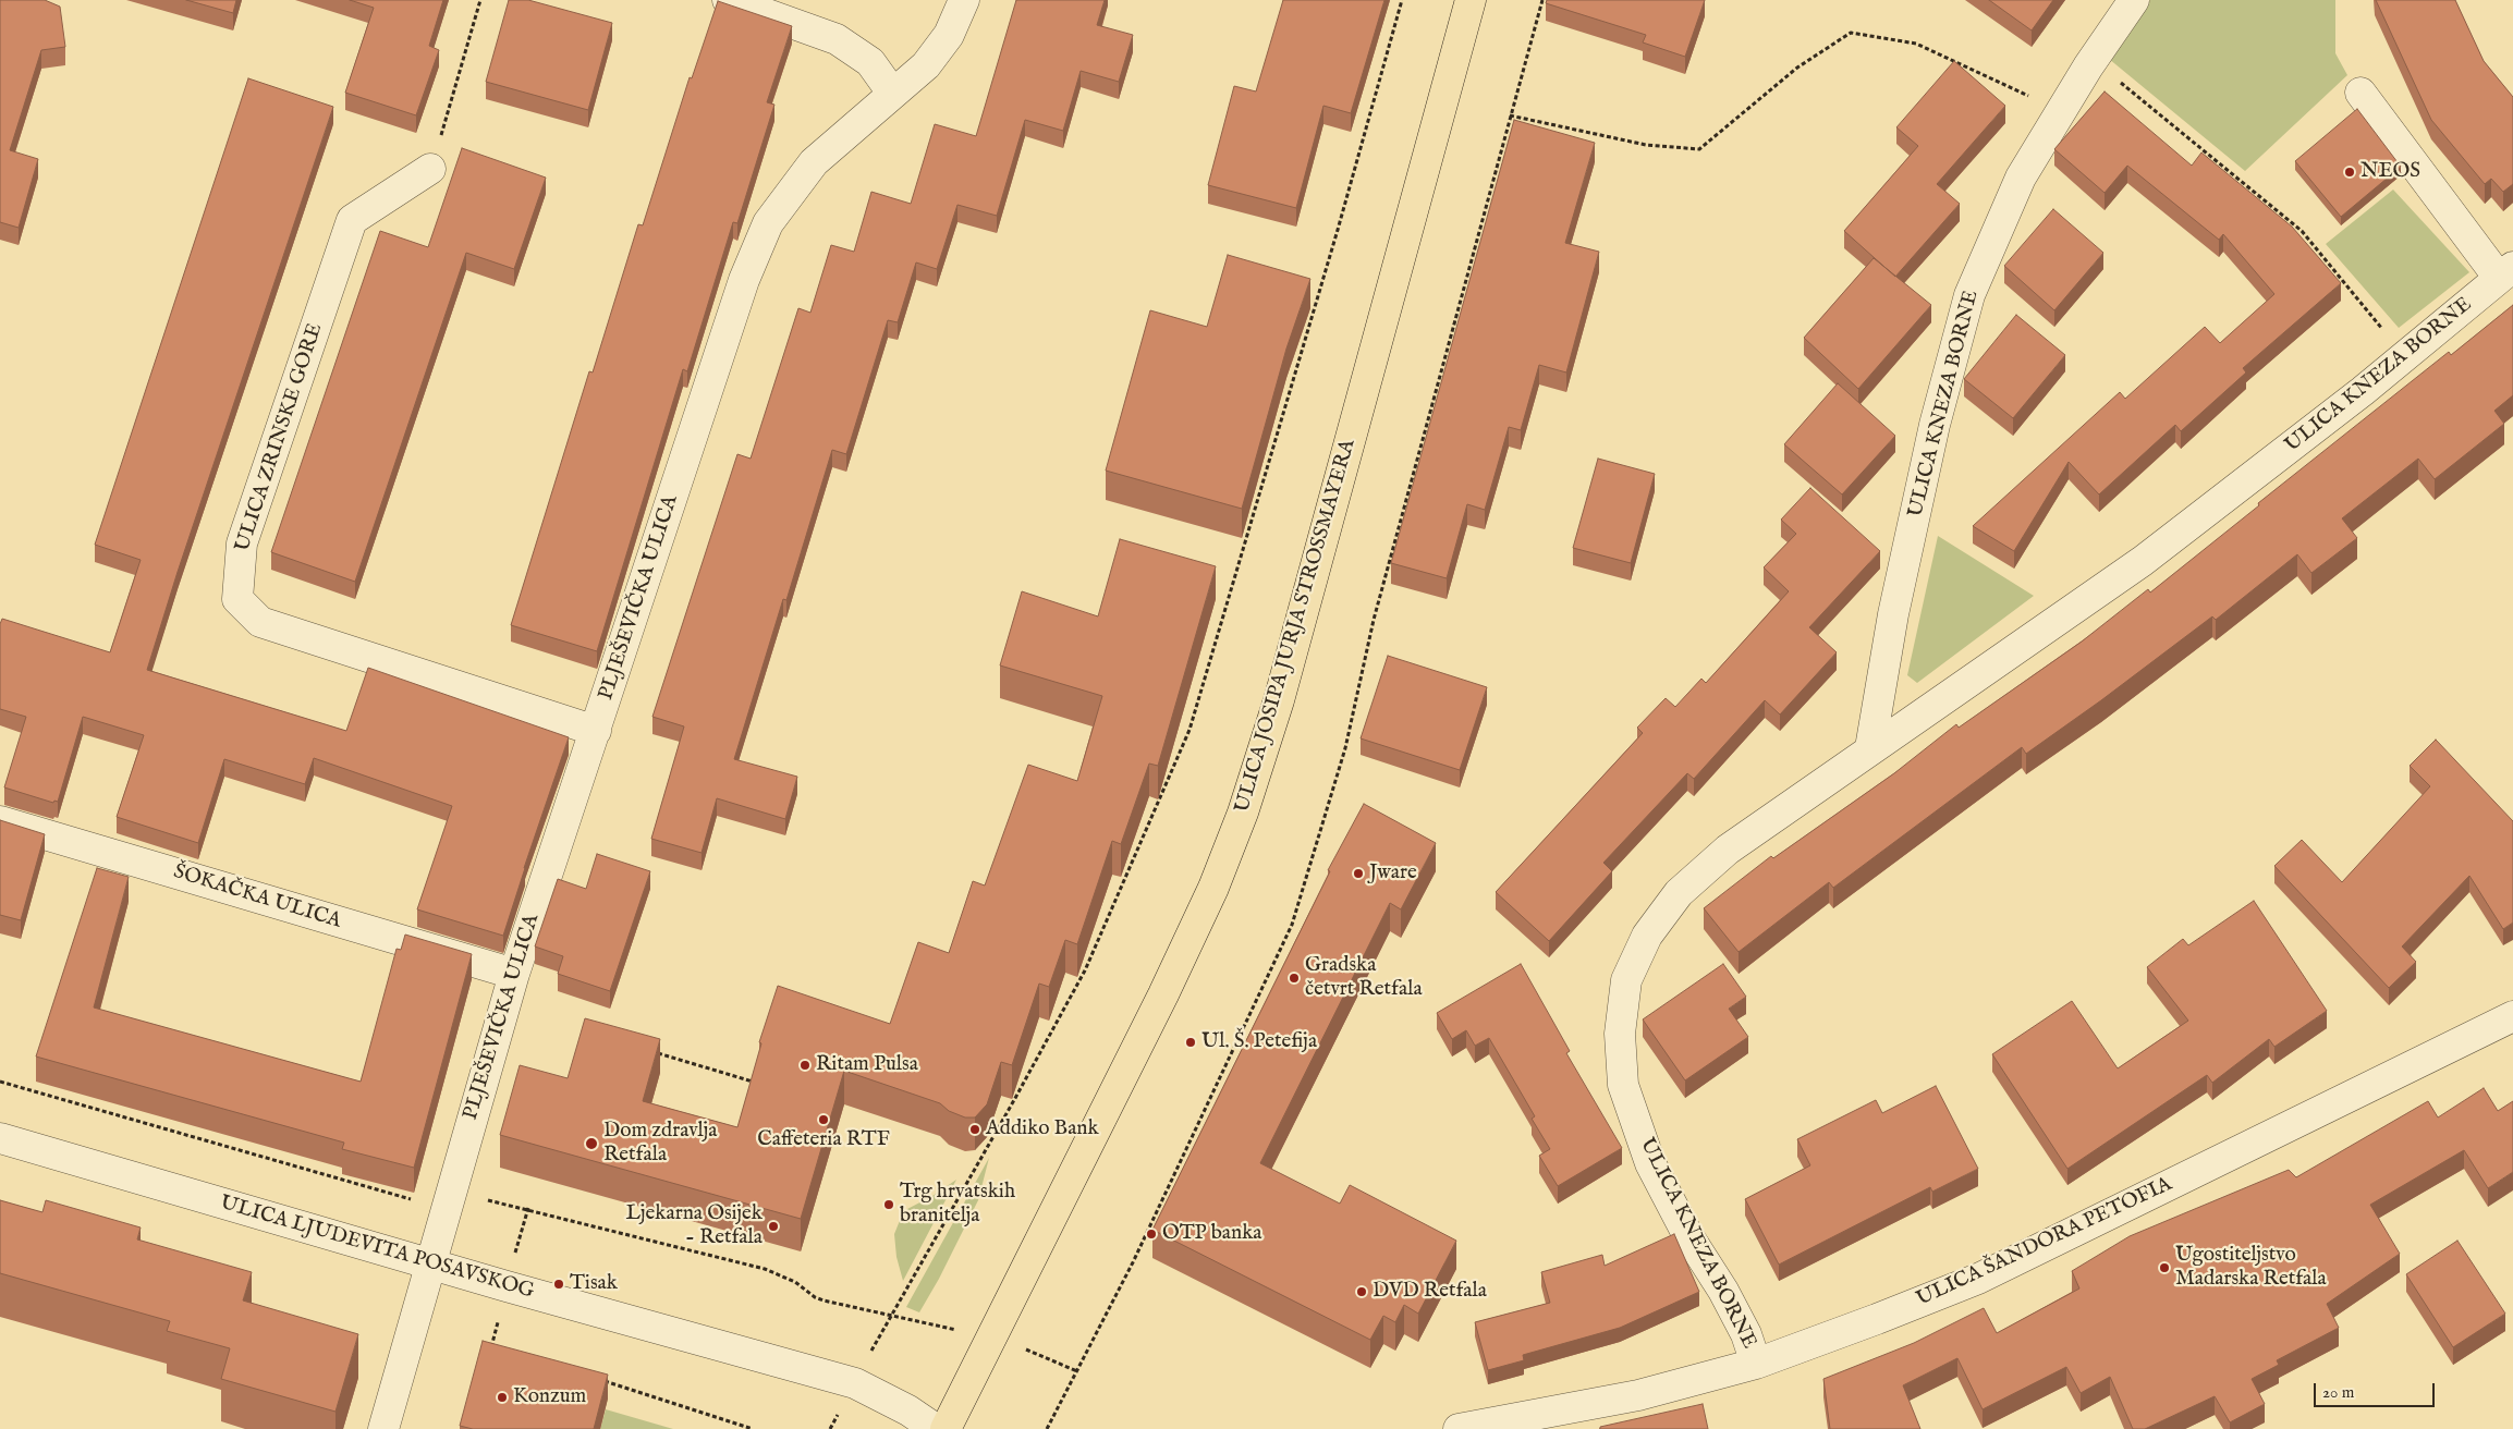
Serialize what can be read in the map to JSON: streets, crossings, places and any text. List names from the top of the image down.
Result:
{
  "streets": {
    "main road": ["ULICA JOSIPA JURJA STROSSMAYERA"],
    "street": [
      "ULICA KNEZA BORNE",
      "ULICA ZRINSKE GORE",
      "PLJEŠEVIČKA ULICA",
      "ŠOKAČKA ULICA",
      "ULICA ŠANDORA PETOFIA",
      "ULICA LJUDEVITA POSAVSKOG"
    ]
  },
  "crossings": [
    ["ULICA KNEZA BORNE", "ULICA ŠANDORA PETOFIA"],
    ["ULICA ZRINSKE GORE", "PLJEŠEVIČKA ULICA"],
    ["PLJEŠEVIČKA ULICA", "ŠOKAČKA ULICA"],
    ["PLJEŠEVIČKA ULICA", "ULICA LJUDEVITA POSAVSKOG"]
  ],
  "places": [
    "NEOS",
    "Jware",
    "Gradska četvrt Retfala",
    "Ul. Š. Petefija",
    "Ritam Pulsa",
    "Caffeteria RTF",
    "Addiko Bank",
    "Dom zdravlja Retfala",
    "Trg hrvatskih branitelja",
    "Ljekarna Osijek - Retfala",
    "OTP banka",
    "Ugostiteljstvo Madarska Retfala",
    "Tisak",
    "DVD Retfala",
    "Konzum"
  ],
  "scale_bar": "20 m"
}
